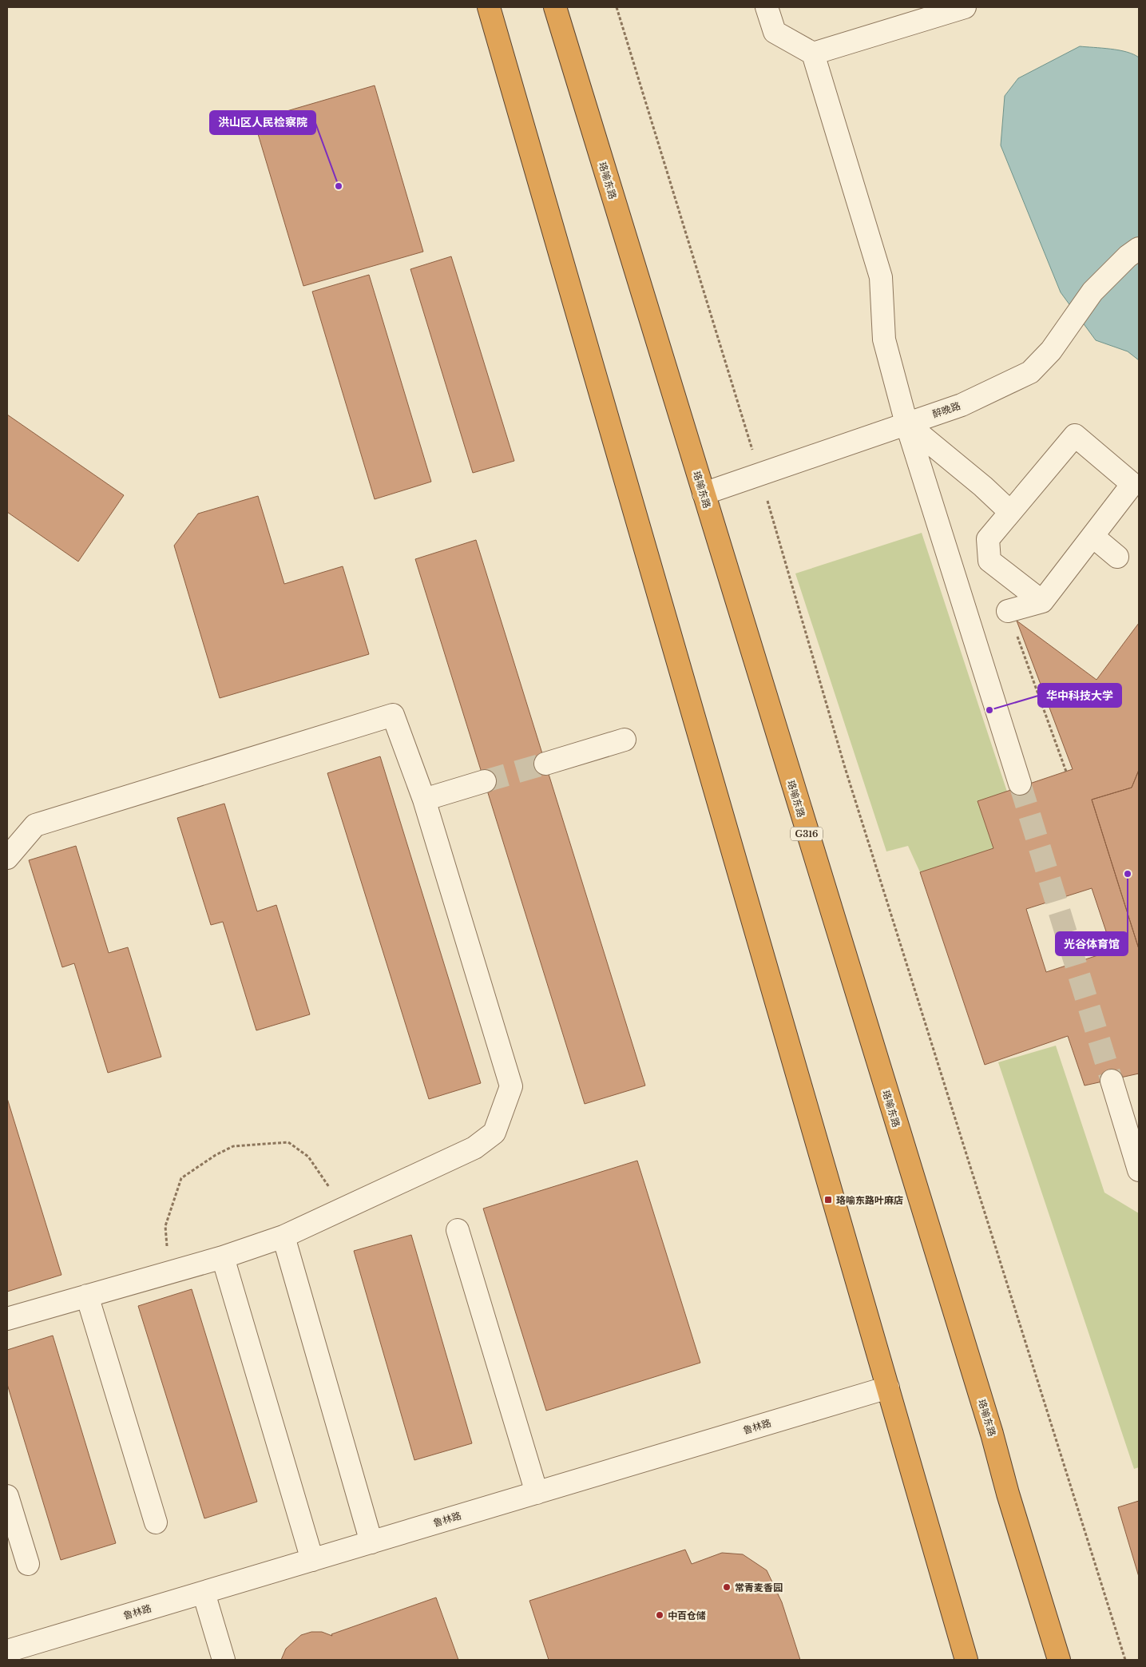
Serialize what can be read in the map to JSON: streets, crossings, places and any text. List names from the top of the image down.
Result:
{
  "streets": {
    "highway": ["珞喻东路", "G316"],
    "street": ["醉晚路", "鲁林路"]
  },
  "crossings": [
    ["珞喻东路", "醉晚路"]
  ],
  "places": {
    "other": [
      "洪山区人民检察院",
      "华中科技大学",
      "光谷体育馆",
      "常青麦香园",
      "中百仓储"
    ],
    "transit": ["珞喻东路叶麻店"]
  }
}
